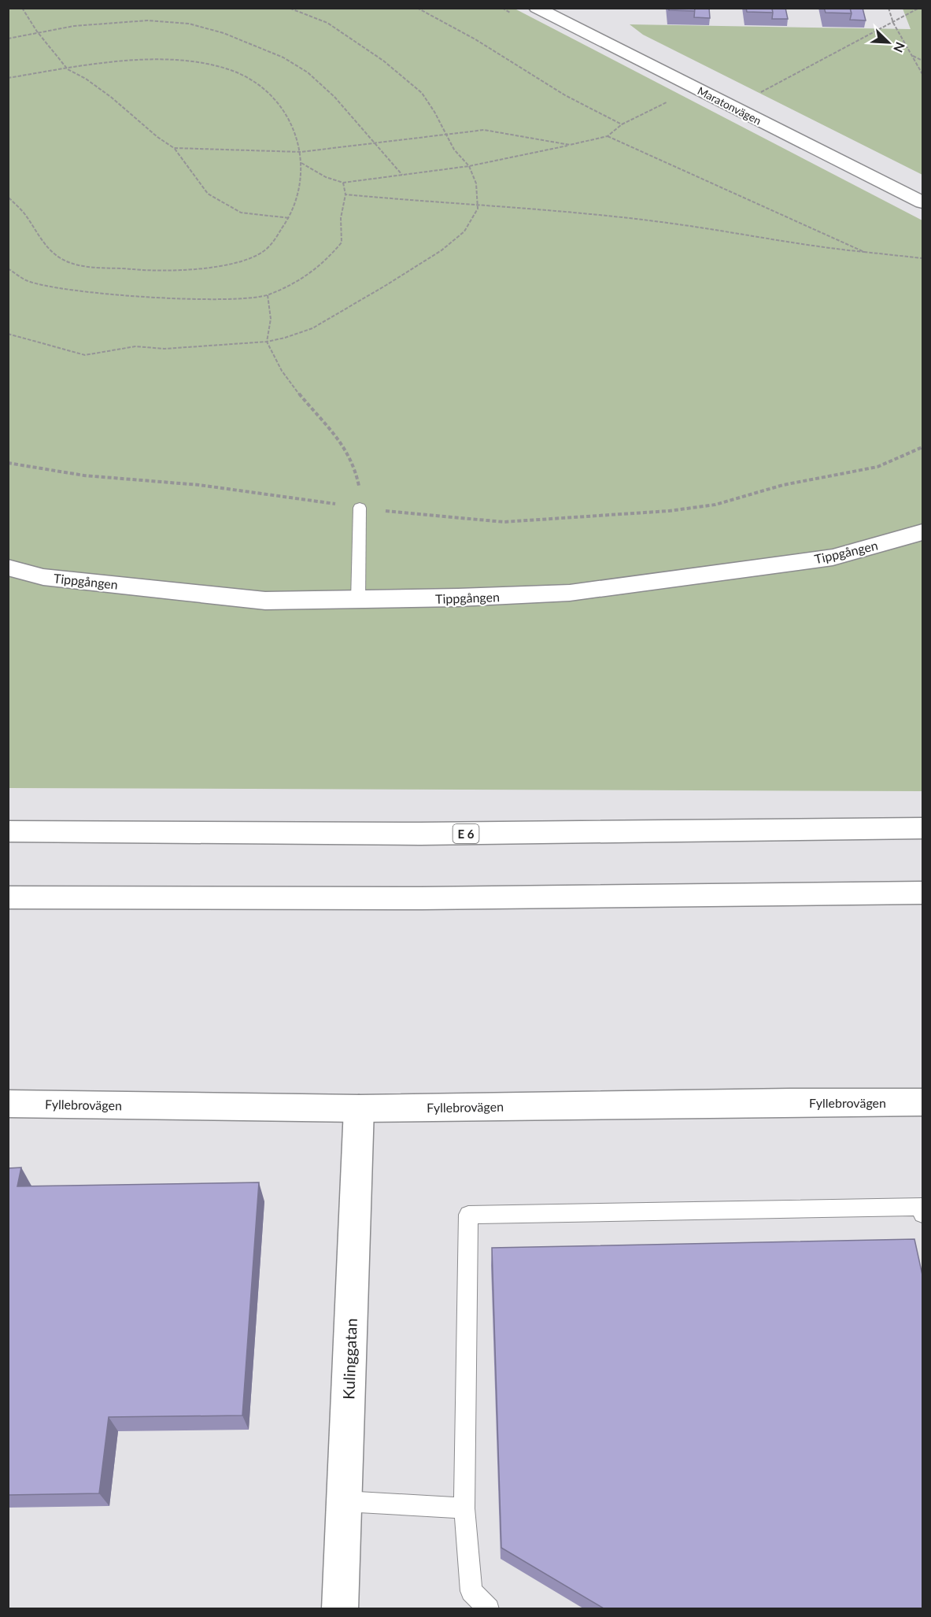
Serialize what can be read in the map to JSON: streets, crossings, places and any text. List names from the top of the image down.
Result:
{
  "streets": {
    "main road": [
      "Maratonvägen",
      "Tippgången",
      "E 6",
      "Fyllebrovägen",
      "Kulinggatan"
    ]
  },
  "crossings": [
    ["Fyllebrovägen", "Kulinggatan"]
  ],
  "north": "bottom right"
}
